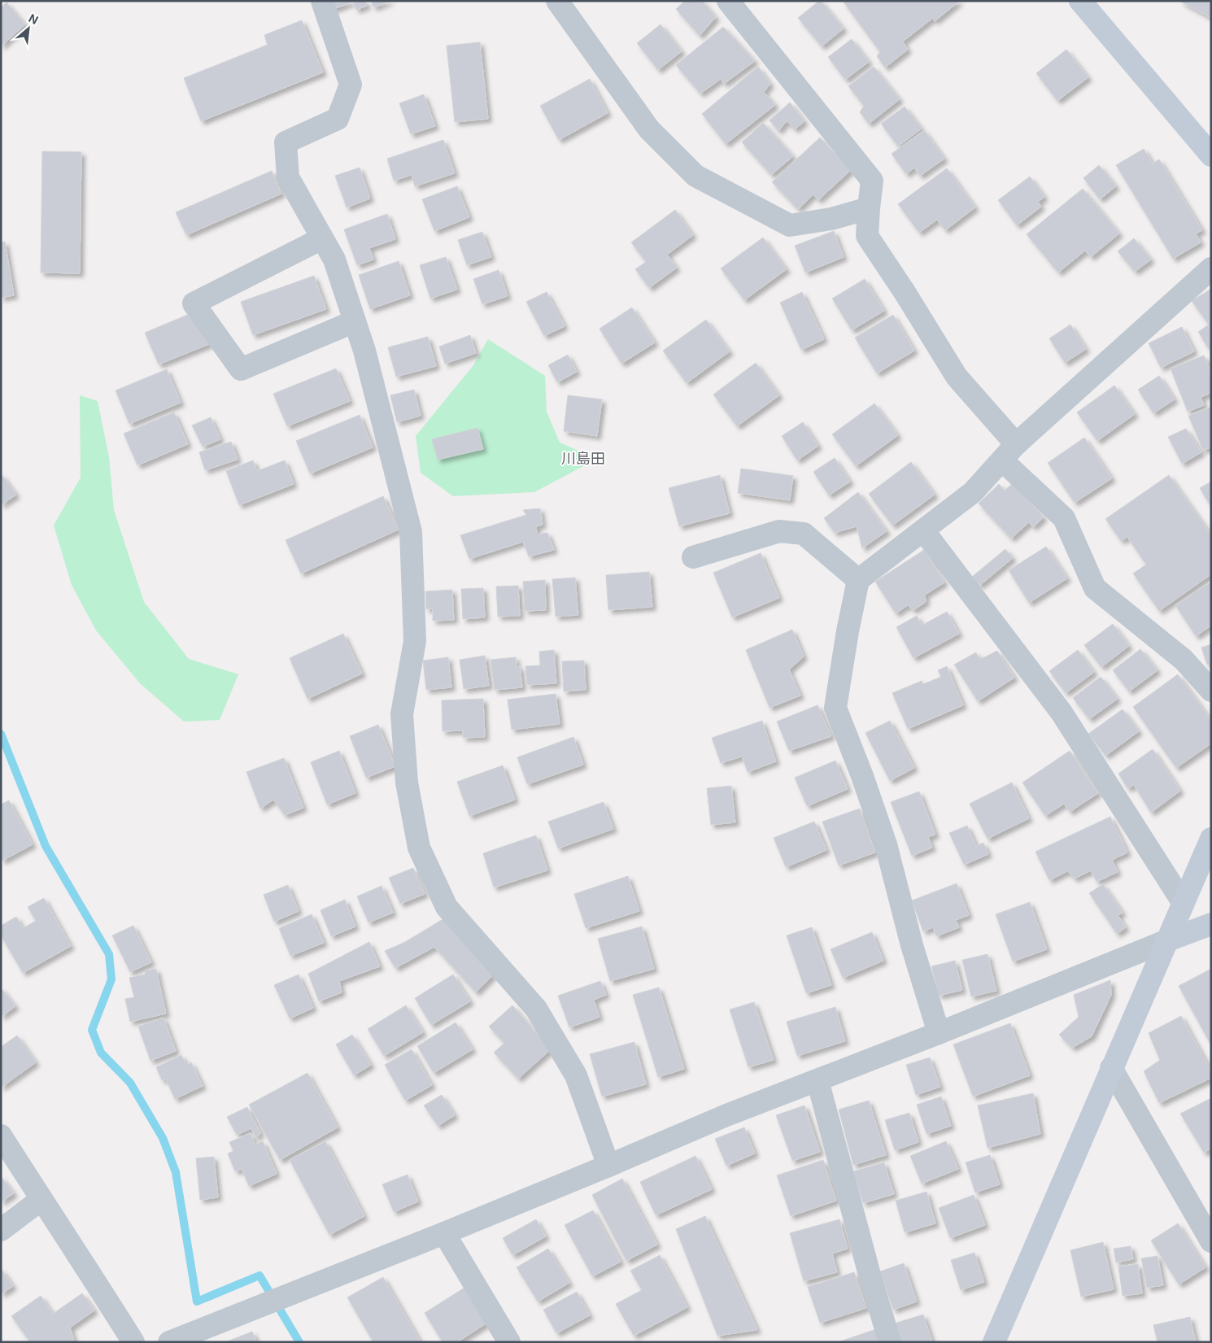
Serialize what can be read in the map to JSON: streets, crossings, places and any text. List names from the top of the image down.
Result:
{
  "districts": ["川島田"],
  "north": "top right"
}
